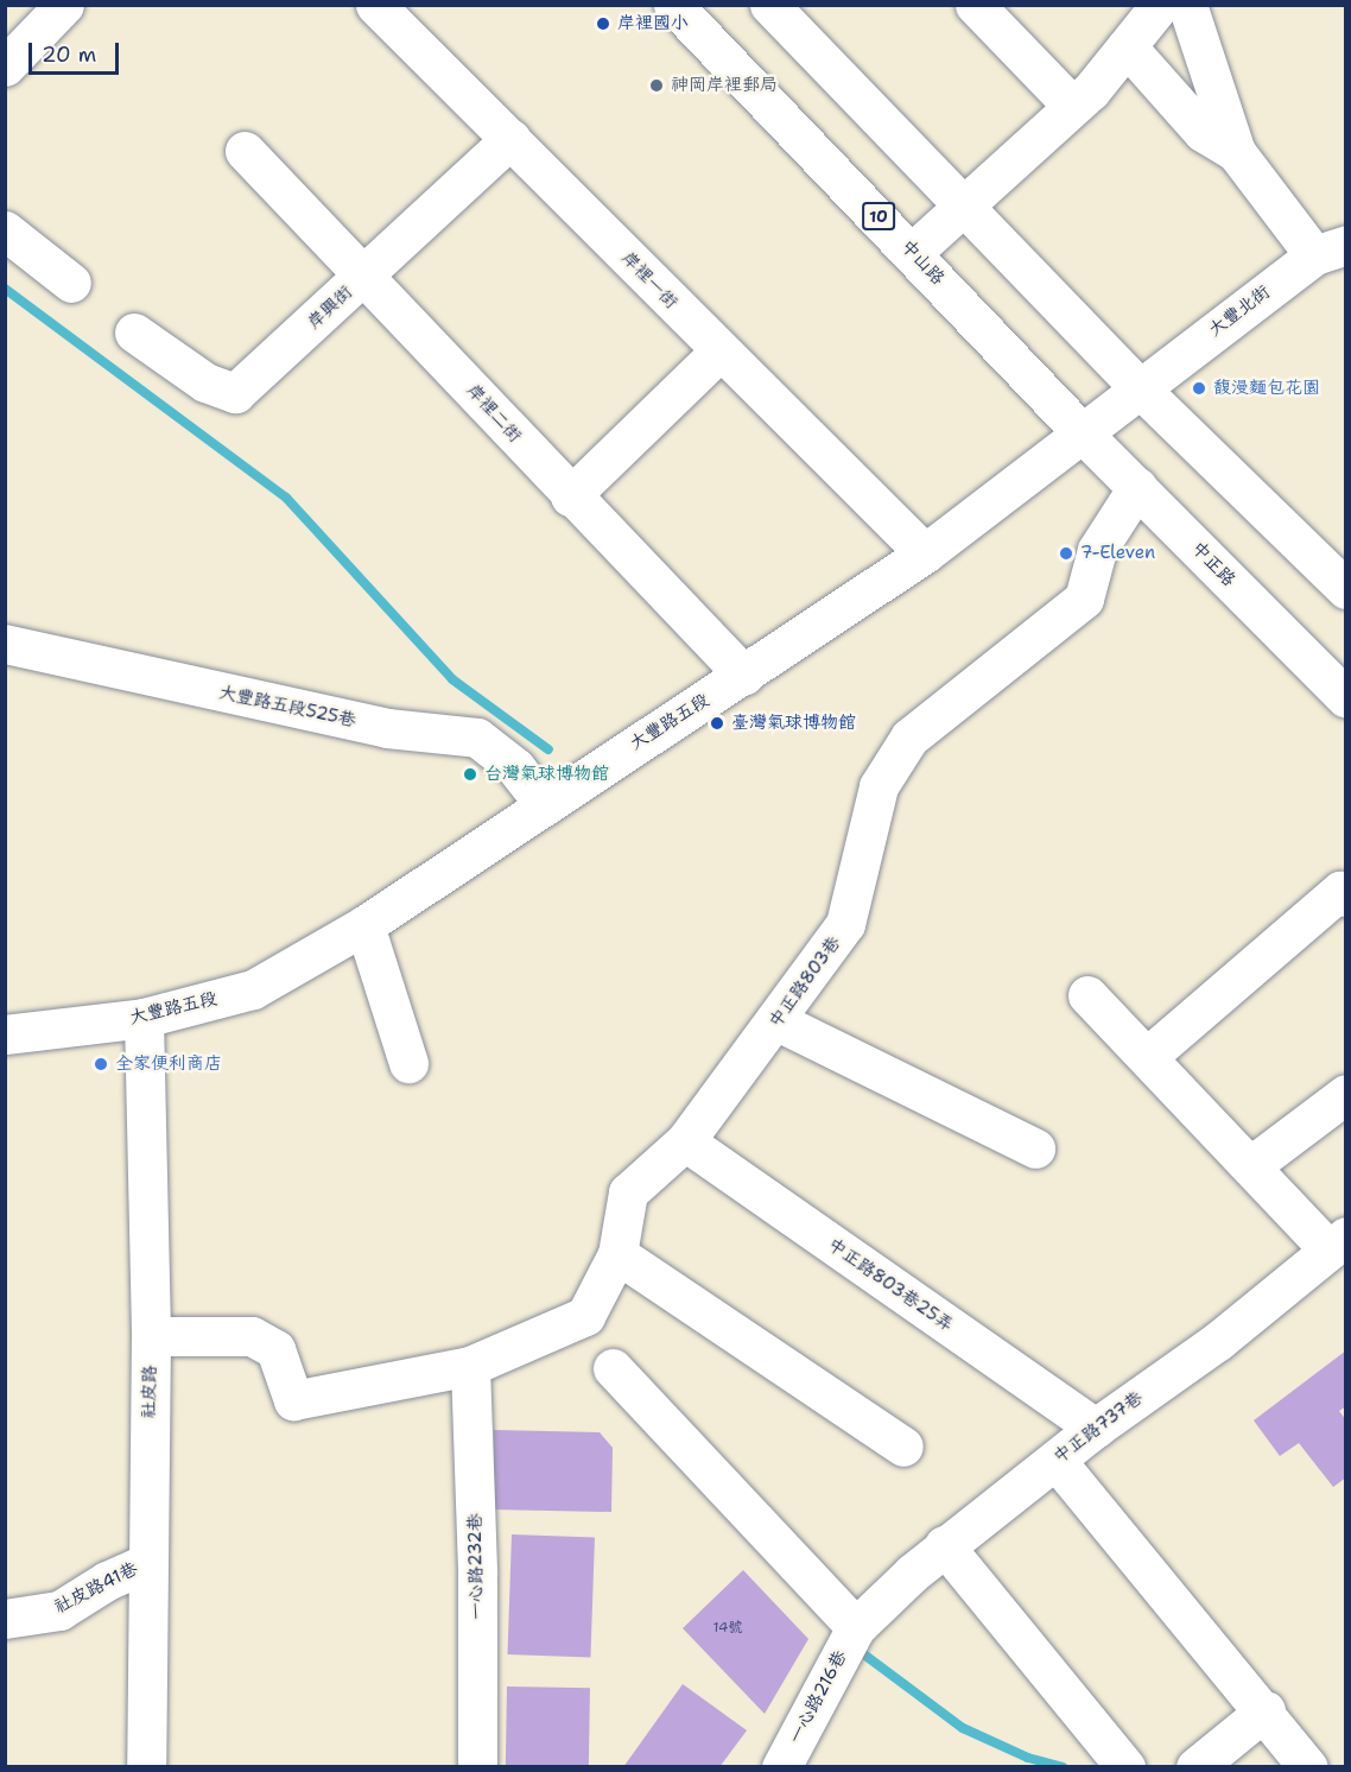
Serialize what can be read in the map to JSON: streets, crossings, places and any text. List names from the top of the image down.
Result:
{
  "streets": {
    "street": [
      "10",
      "中山路",
      "岸裡一街",
      "岸興街",
      "大豐北街",
      "岸裡二街",
      "中正路",
      "大豐路五段525巷",
      "大豐路五段",
      "中正路803巷",
      "中正路803巷25弄",
      "社皮路",
      "中正路737巷",
      "一心路232巷",
      "社皮路41巷",
      "一心路216巷"
    ]
  },
  "crossings": [
    ["中山路", "中正路"],
    ["中山路", "大豐路五段"],
    ["岸裡一街", "岸興街"],
    ["岸裡一街", "大豐路五段"],
    ["岸興街", "岸裡二街"],
    ["大豐北街", "大豐路五段"],
    ["岸裡二街", "大豐路五段"],
    ["中正路", "大豐路五段"],
    ["中正路", "中正路803巷"],
    ["大豐路五段525巷", "大豐路五段"],
    ["大豐路五段", "社皮路"],
    ["中正路803巷", "中正路803巷25弄"],
    ["中正路803巷", "社皮路"],
    ["中正路803巷", "一心路232巷"],
    ["中正路803巷25弄", "中正路737巷"],
    ["社皮路", "社皮路41巷"],
    ["中正路737巷", "一心路216巷"]
  ],
  "places": [
    "岸裡國小",
    "神岡岸裡郵局",
    "馥漫麵包花園",
    "7-Eleven",
    "臺灣氣球博物館",
    "台灣氣球博物館",
    "全家便利商店"
  ],
  "house_numbers": ["14號"],
  "scale_bar": "20 m"
}
